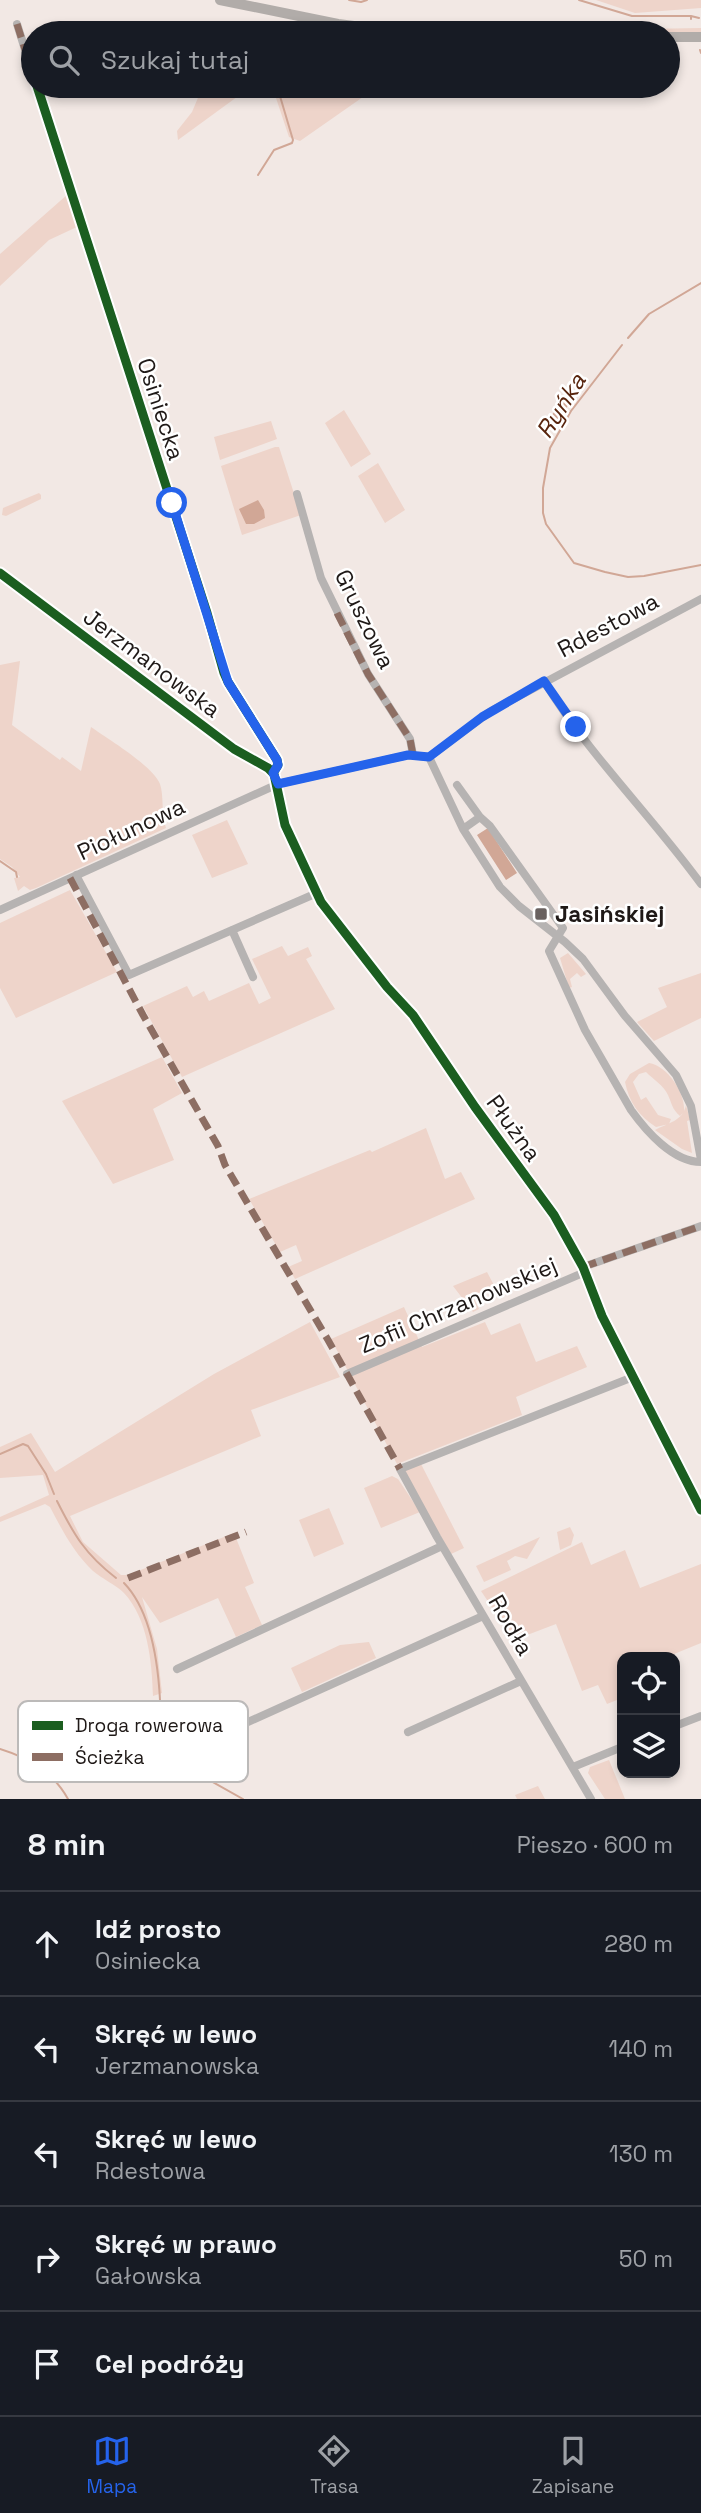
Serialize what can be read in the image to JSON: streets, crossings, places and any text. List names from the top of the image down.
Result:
{
  "streets": {
    "street": [
      "Osiniecka",
      "Gruszowa",
      "Rdestowa",
      "Jerzmanowska",
      "Piołunowa",
      "Płużna",
      "Zofii Chrzanowskiej",
      "Rodła"
    ]
  },
  "crossings": [
    ["Osiniecka", "Jerzmanowska"],
    ["Piołunowa", "Płużna"],
    ["Płużna", "Zofii Chrzanowskiej"],
    ["Płużna", "Rodła"]
  ],
  "water": ["Ryńka"],
  "places": {
    "transit": ["Jasińskiej"]
  },
  "legend": ["Droga rowerowa", "Ścieżka"],
  "page": {
    "search": "Szukaj tutaj",
    "heading": ["8 min", "Pieszo · 600 m"],
    "list": [
      ["Idź prosto", "Osiniecka", "280 m"],
      ["Skręć w lewo", "Jerzmanowska", "140 m"],
      ["Skręć w lewo", "Rdestowa", "130 m"],
      ["Skręć w prawo", "Gałowska", "50 m"],
      "Cel podróży"
    ],
    "nav": ["Mapa", "Trasa", "Zapisane"]
  }
}
